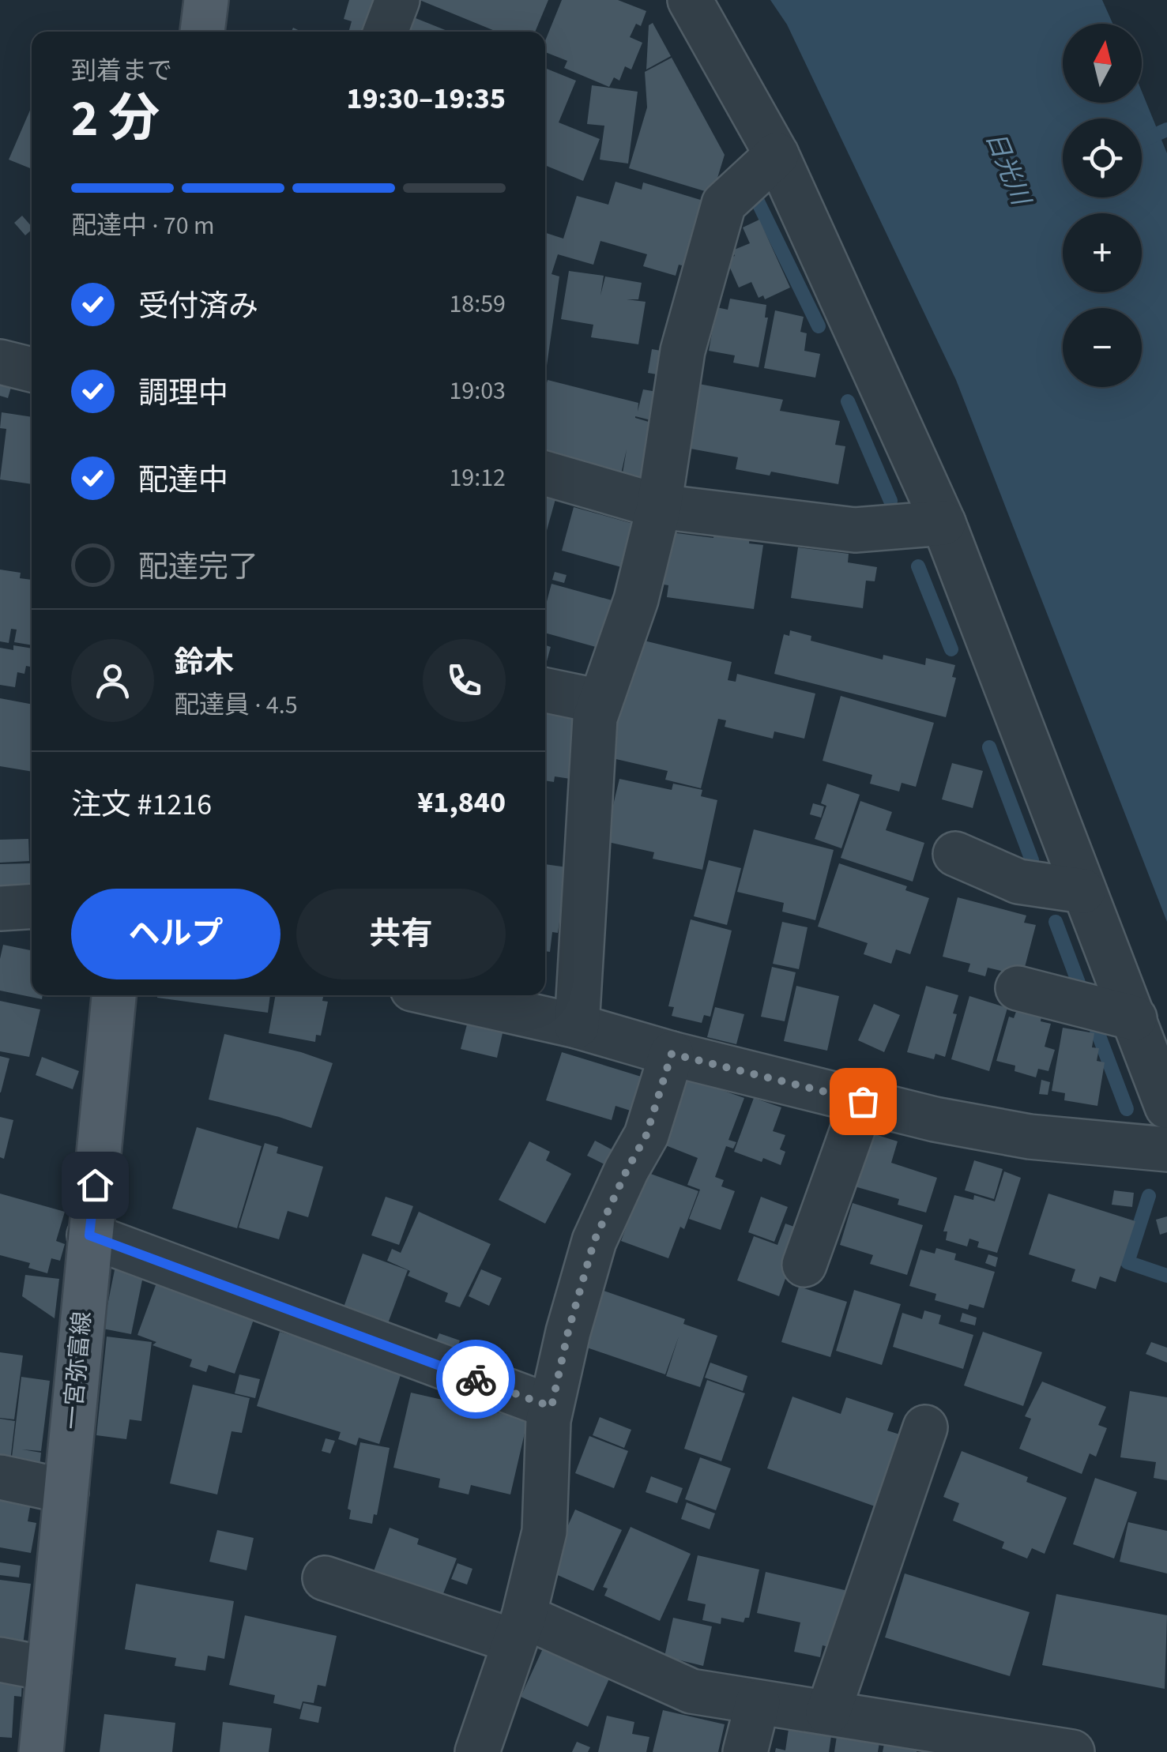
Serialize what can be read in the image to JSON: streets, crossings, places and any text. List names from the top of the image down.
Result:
{
  "streets": {
    "main road": ["一宮弥富線"]
  },
  "water": ["日光川"],
  "north": "top",
  "page": {
    "map_buttons": ["+", "−"],
    "heading": ["2 分", "到着まで", "19:30–19:35"],
    "panel": [
      "鈴木",
      "配達員 · 4.5",
      "注文 #1216",
      "¥1,840"
    ],
    "bar": "配達中 · 70 m",
    "list": [
      ["受付済み", "18:59"],
      ["調理中", "19:03"],
      ["配達中", "19:12"],
      "配達完了"
    ],
    "buttons": ["ヘルプ", "共有"]
  }
}
